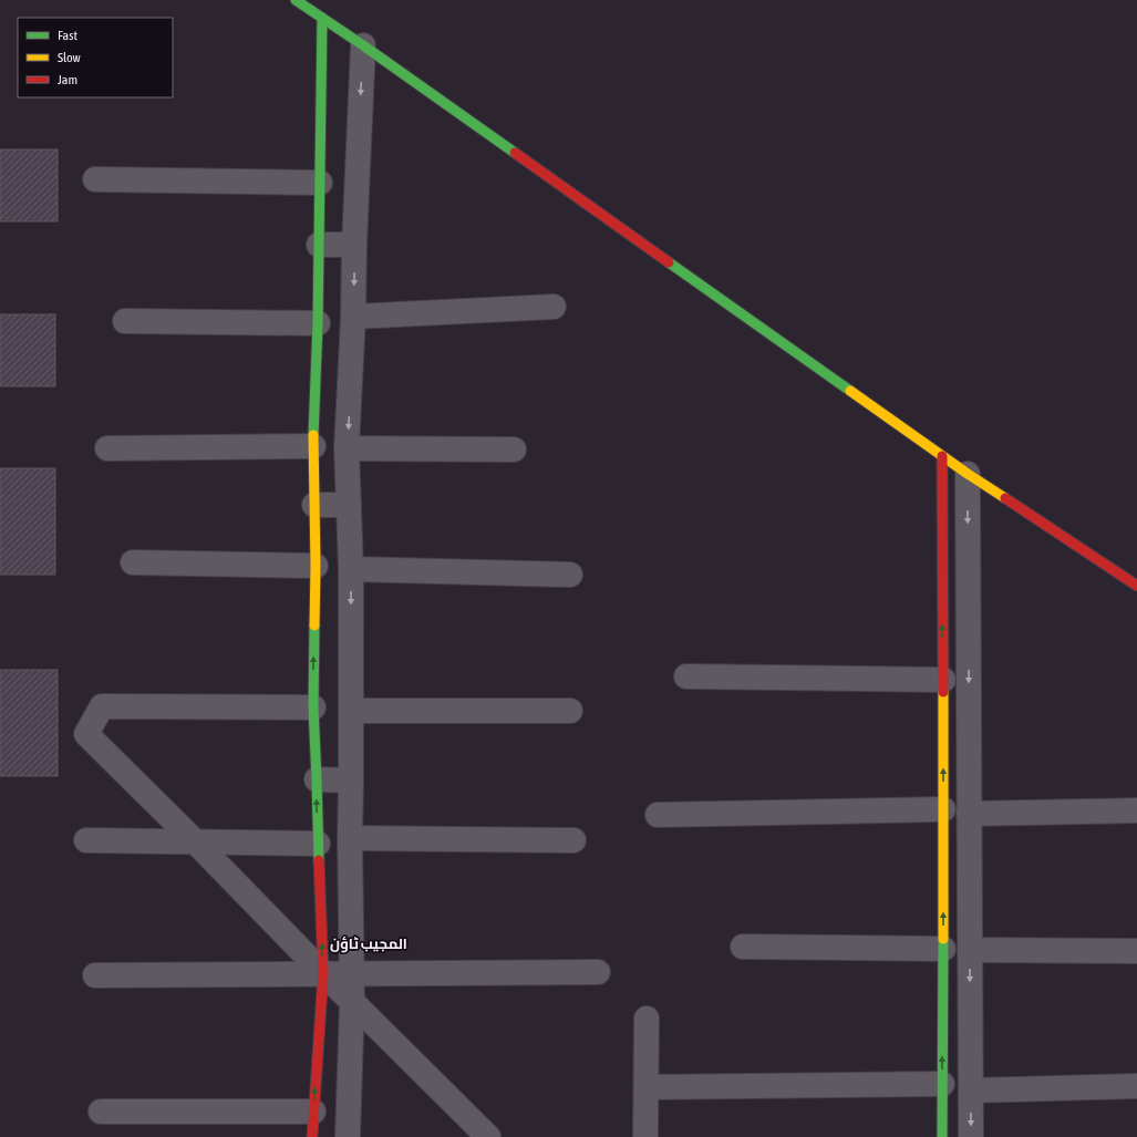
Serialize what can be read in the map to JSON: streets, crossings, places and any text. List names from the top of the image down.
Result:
{
  "districts": ["المجیب ٹاؤن"],
  "legend": ["Fast", "Slow", "Jam"]
}
